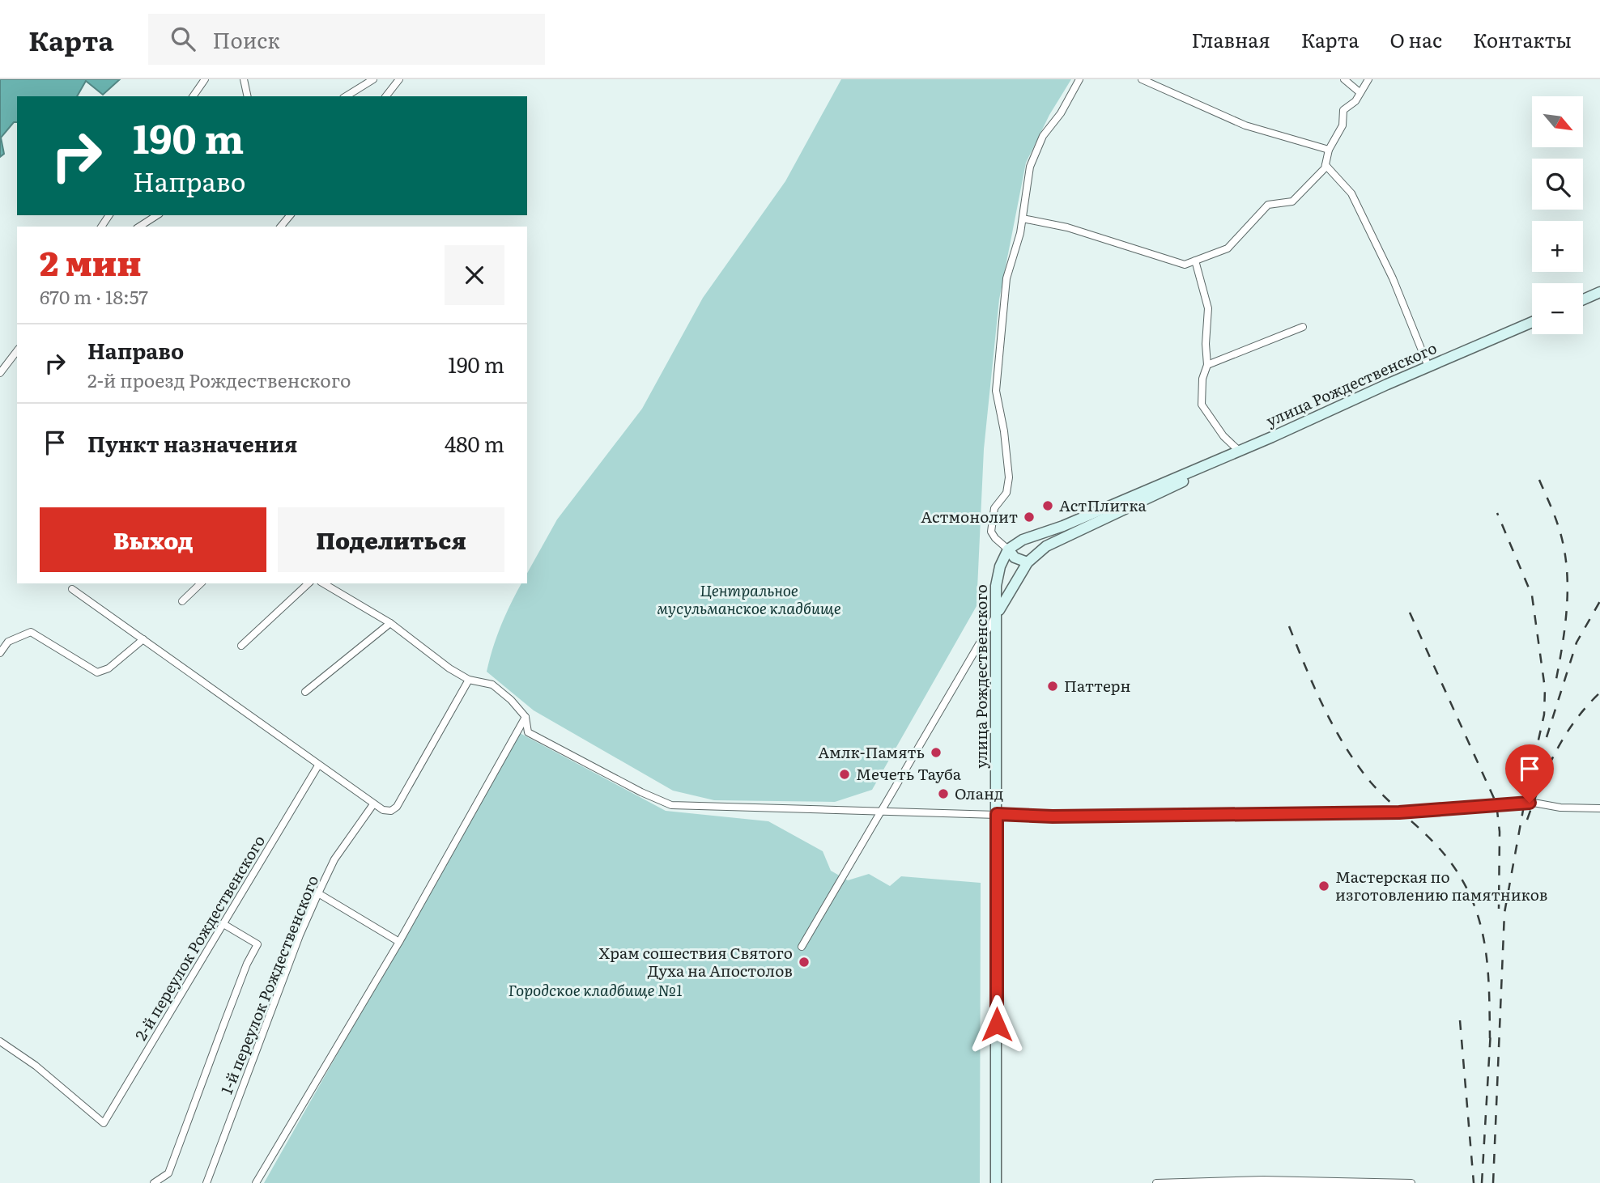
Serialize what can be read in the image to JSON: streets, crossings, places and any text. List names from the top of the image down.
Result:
{
  "streets": {
    "main road": ["улица Рождественского"],
    "street": ["2-й переулок Рождественского", "1-й переулок Рождественского"]
  },
  "parks": ["Центральное мусульманское кладбище", "Городское кладбище №1"],
  "places": [
    "АстПлитка",
    "Астмонолит",
    "Паттерн",
    "Амлк-Память",
    "Мечеть Тауба",
    "Оланд",
    "Мастерская по изготовлению памятников",
    "Храм сошествия Святого Духа на Апостолов"
  ],
  "north": "bottom right",
  "page": {
    "header": "Карта",
    "search": "Поиск",
    "nav": [
      "Главная",
      "Карта",
      "О нас",
      "Контакты"
    ],
    "map_buttons": ["+", "−"],
    "turn": ["190 m", "Направо"],
    "heading": ["2 мин", "670 m · 18:57"],
    "list": [
      {
        "name": "Направо",
        "note": "2-й проезд Рождественского",
        "value": "190 m"
      },
      {
        "name": "Пункт назначения",
        "value": "480 m"
      }
    ],
    "buttons": ["Выход", "Поделиться"]
  }
}
